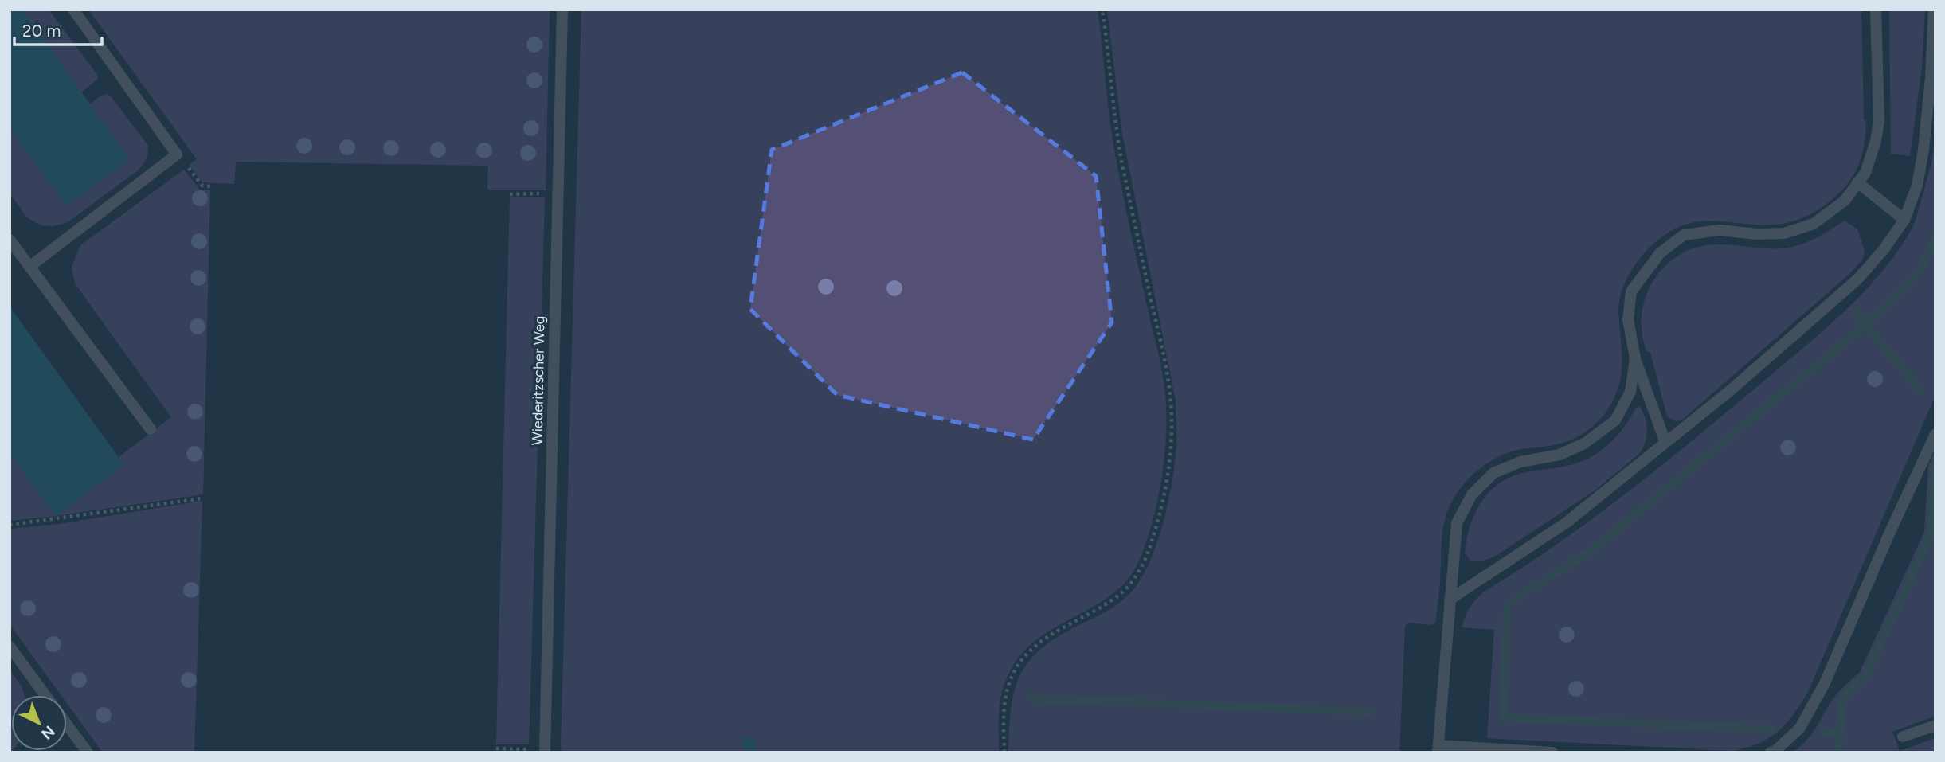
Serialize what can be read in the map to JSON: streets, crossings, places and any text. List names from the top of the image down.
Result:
{
  "streets": {
    "lane": ["Wiederitzscher Weg"]
  },
  "scale_bar": "20 m",
  "north": "bottom right"
}
